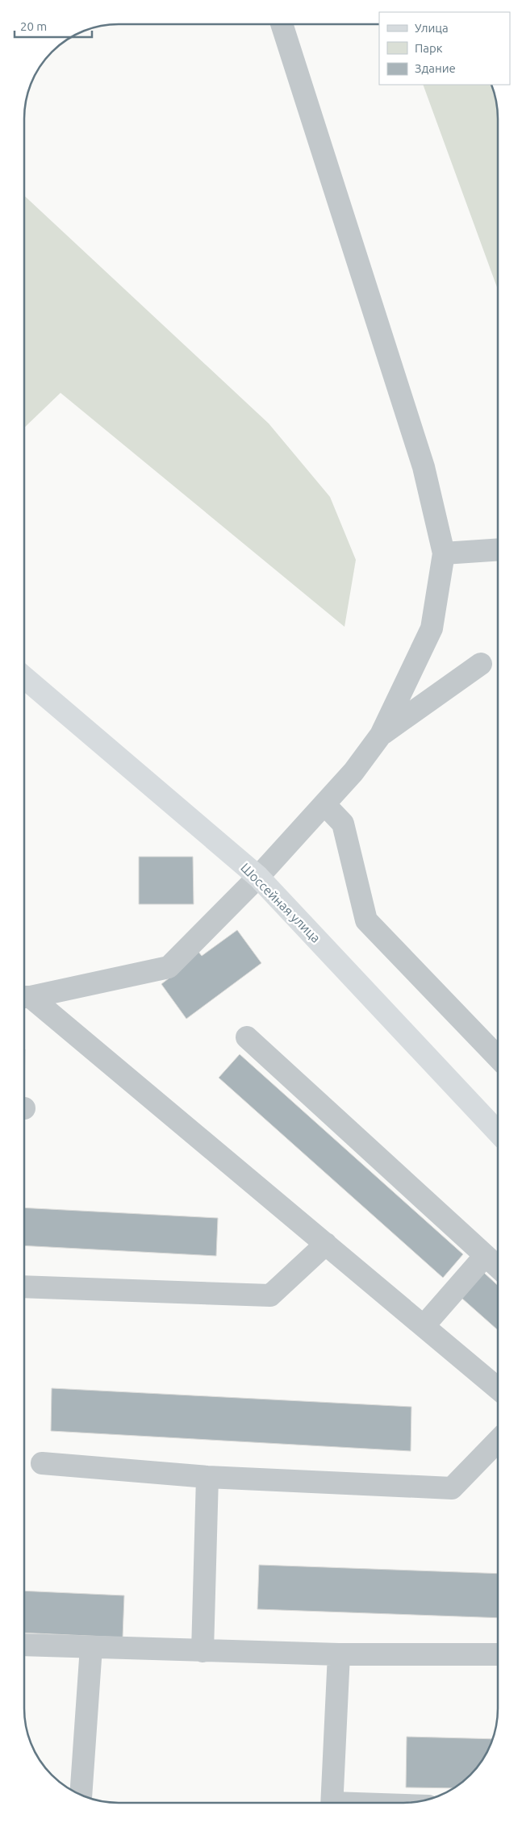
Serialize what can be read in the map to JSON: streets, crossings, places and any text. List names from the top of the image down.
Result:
{
  "streets": {
    "main road": ["Шоссейная улица"]
  },
  "legend": ["Улица", "Парк", "Здание"],
  "scale_bar": "20 m"
}
